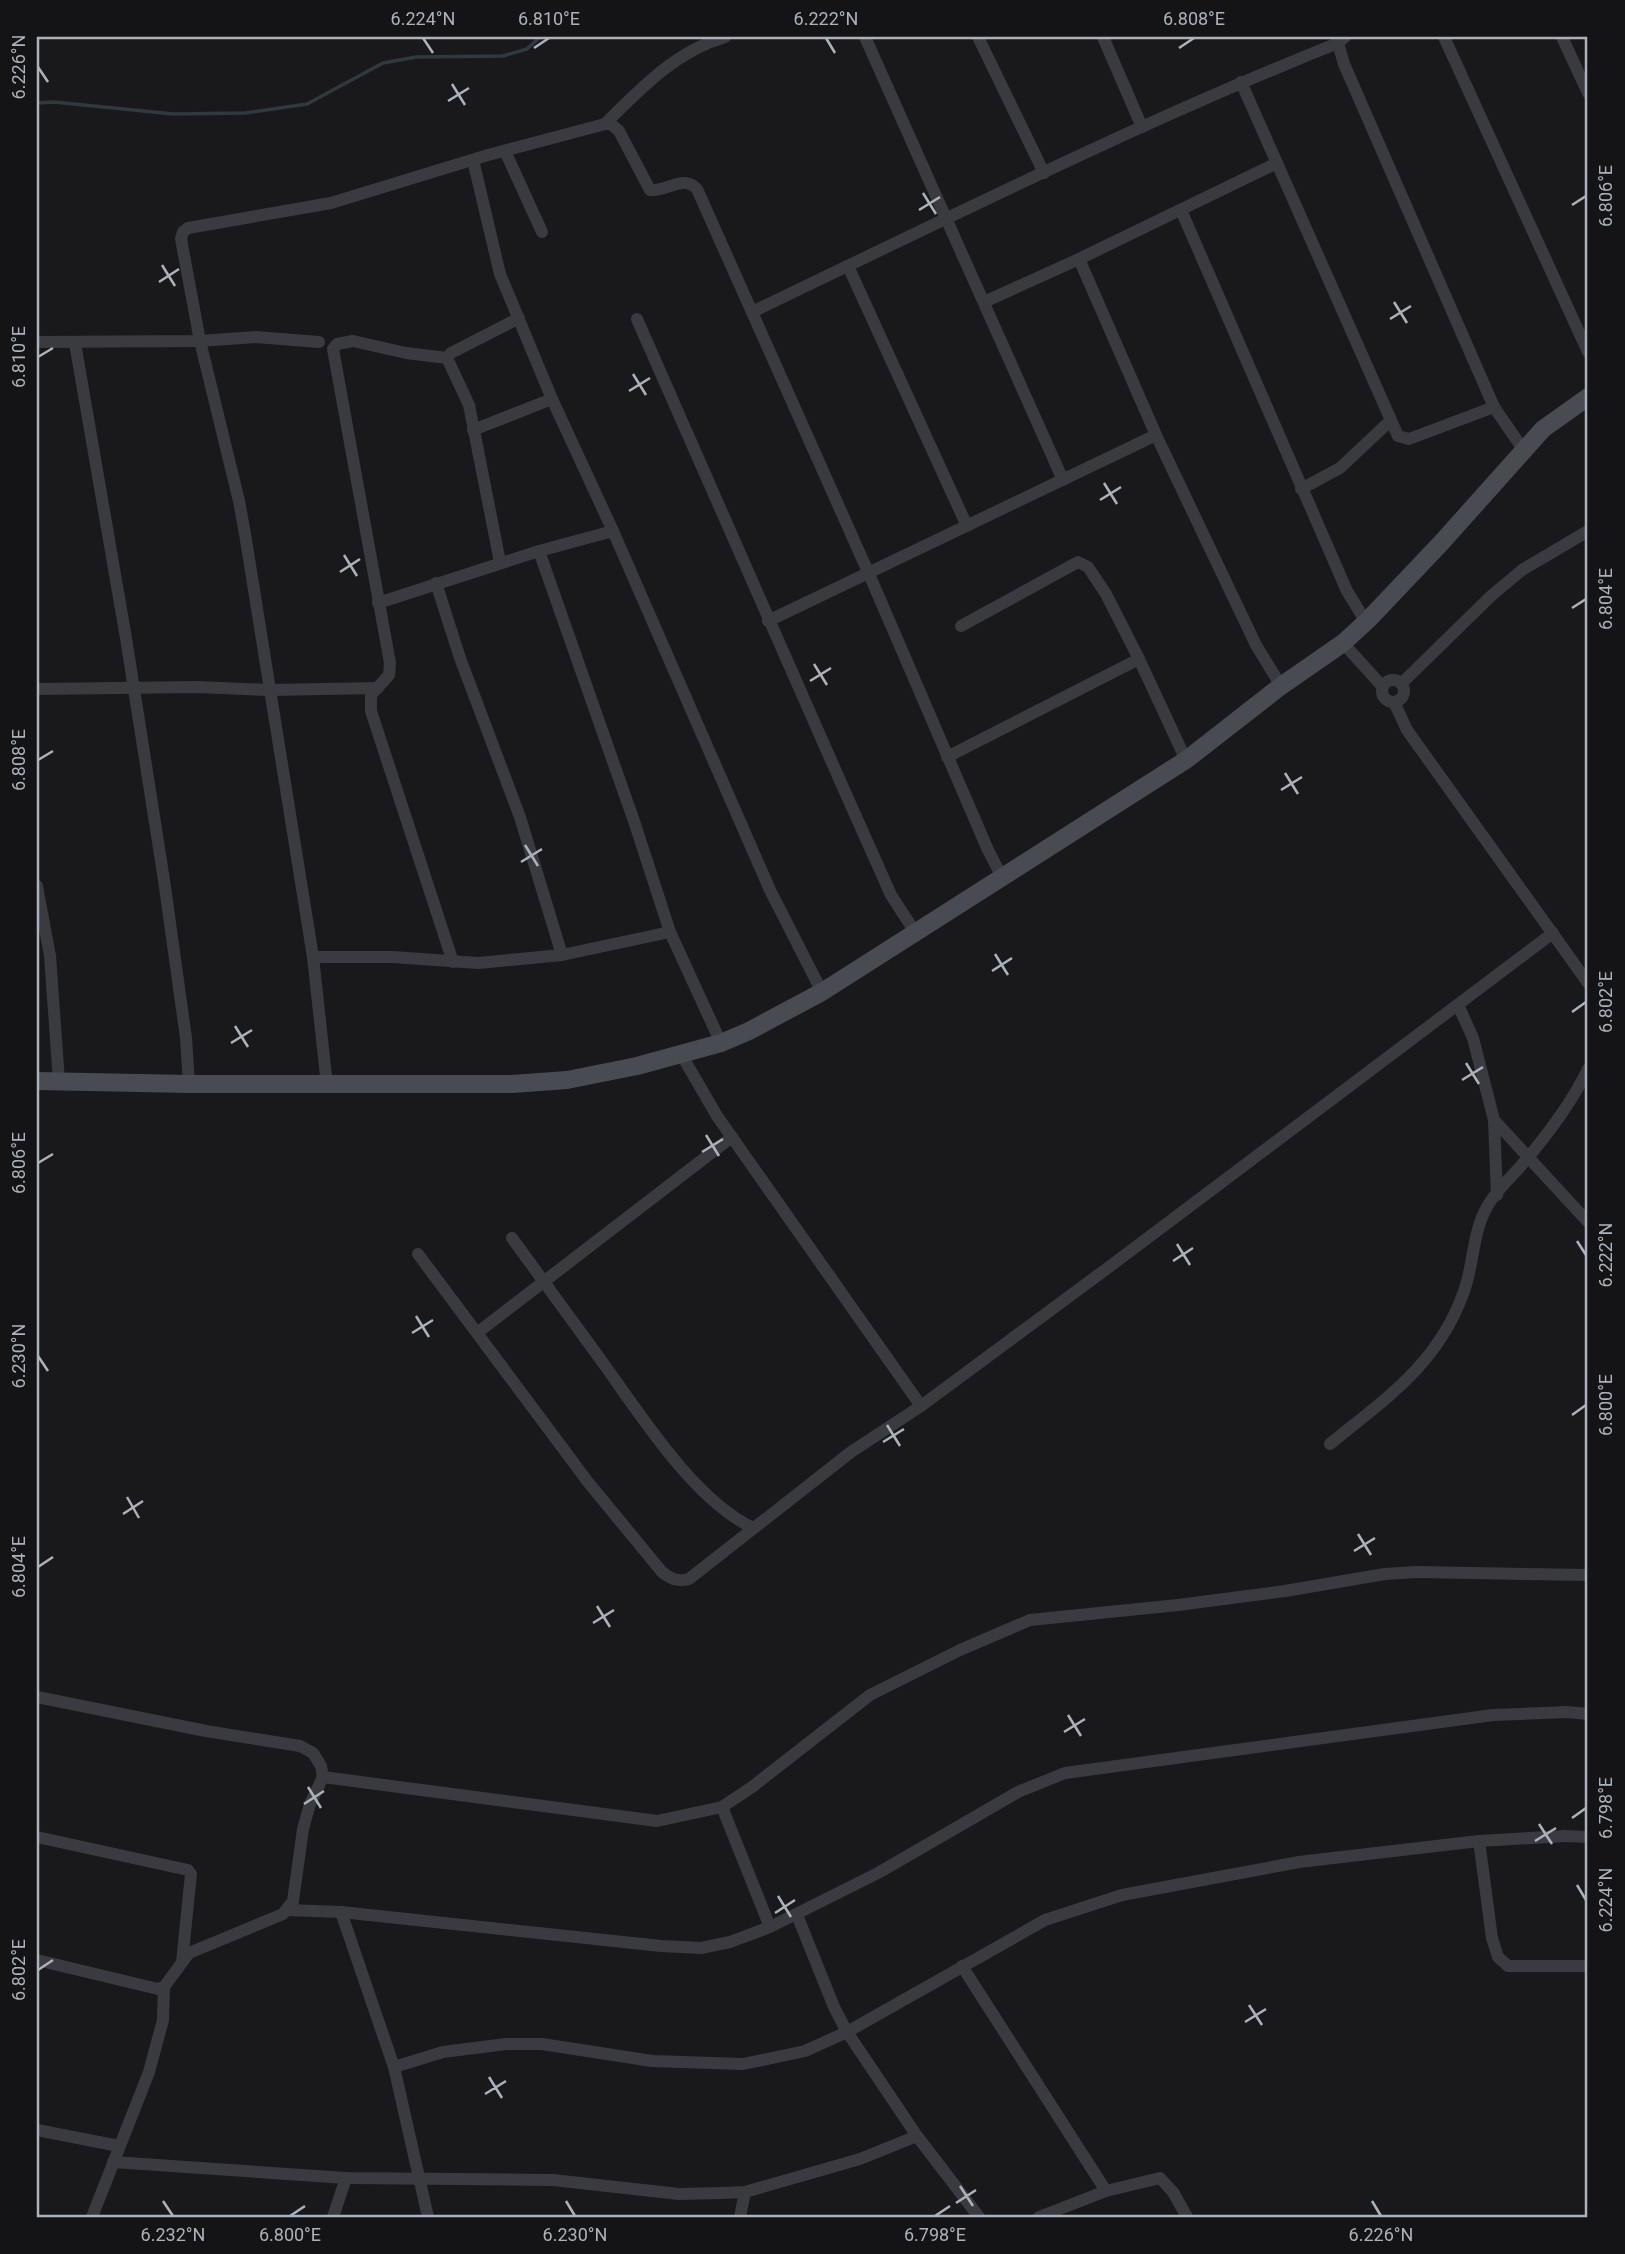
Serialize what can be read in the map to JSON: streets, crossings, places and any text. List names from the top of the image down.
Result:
{
  "coordinates": [
    "6.224°N",
    "6.810°E",
    "6.222°N",
    "6.808°E",
    "6.226°N",
    "6.806°E",
    "6.804°E",
    "6.802°E",
    "6.230°N",
    "6.800°E",
    "6.798°E",
    "6.232°N"
  ]
}
